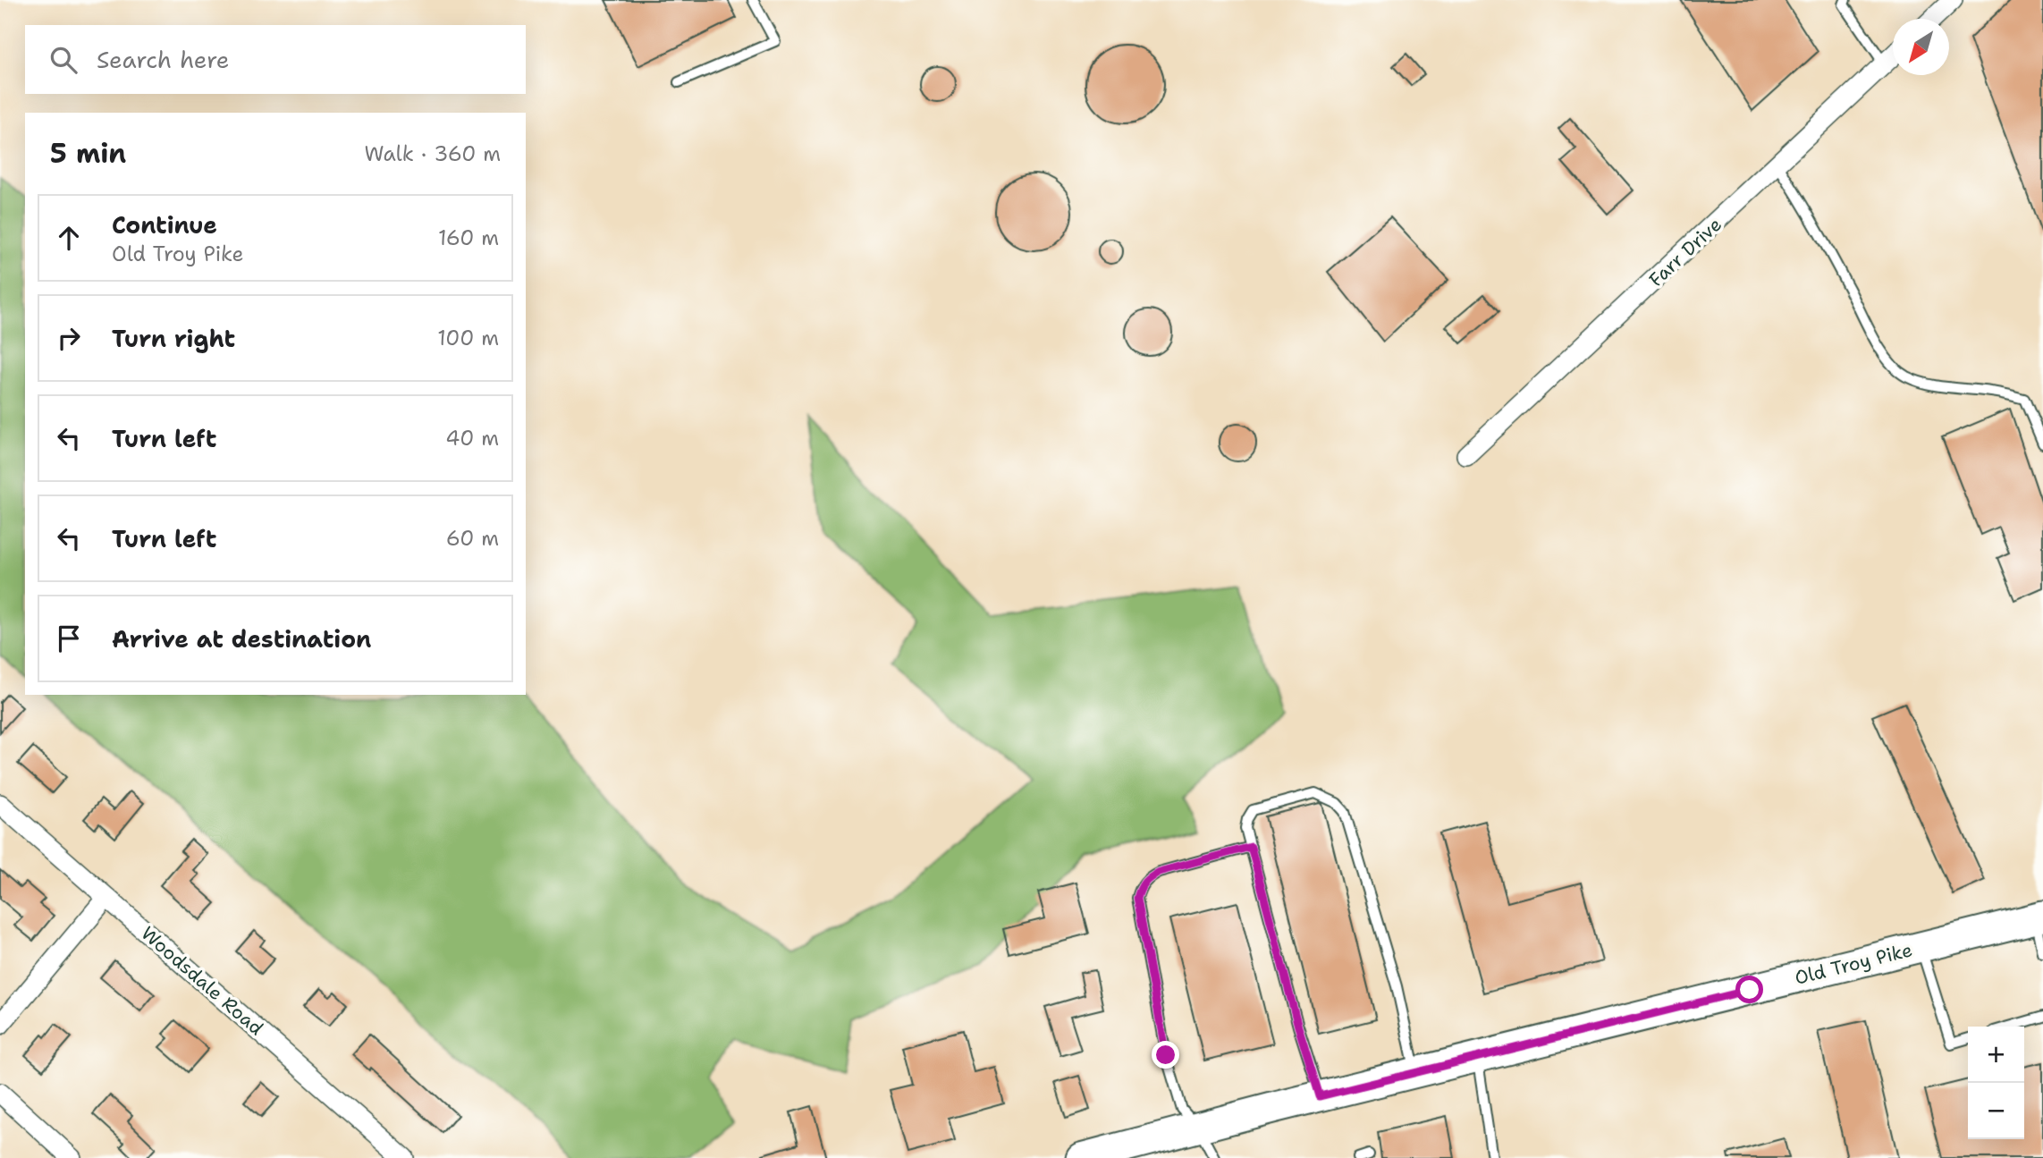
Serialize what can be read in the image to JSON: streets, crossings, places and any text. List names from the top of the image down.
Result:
{
  "streets": {
    "main road": ["Old Troy Pike"],
    "street": ["Farr Drive", "Woodsdale Road"]
  },
  "north": "bottom left",
  "page": {
    "search": "Search here",
    "heading": ["5 min", "Walk · 360 m"],
    "list": [
      ["Continue", "Old Troy Pike", "160 m"],
      ["Turn right", "100 m"],
      ["Turn left", "40 m"],
      ["Turn left", "60 m"],
      "Arrive at destination"
    ],
    "map_buttons": ["+", "−"]
  }
}
